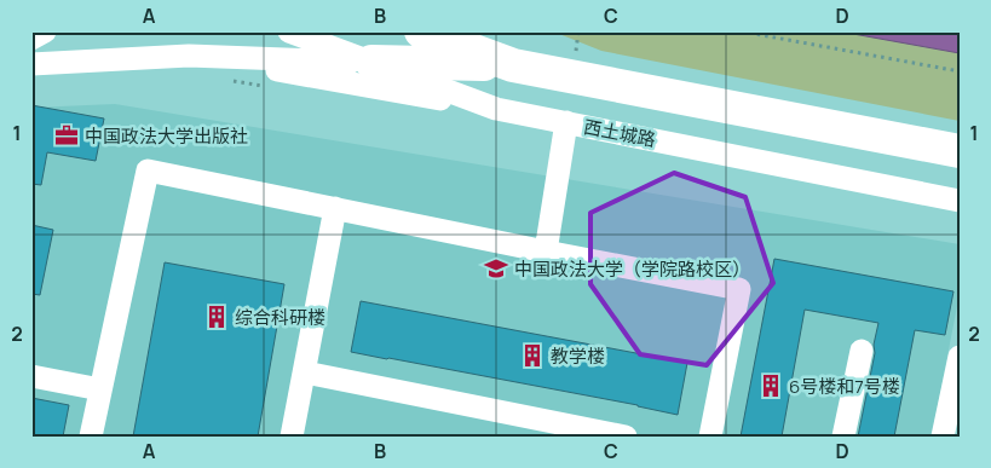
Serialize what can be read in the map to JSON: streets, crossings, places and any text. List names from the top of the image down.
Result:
{
  "streets": {
    "street": ["西土城路"]
  },
  "places": {
    "office": ["中国政法大学出版社"],
    "school or university": ["中国政法大学（学院路校区）"],
    "building": ["综合科研楼", "教学楼", "6号楼和7号楼"]
  },
  "grid": {
    "columns": [
      "A",
      "B",
      "C",
      "D"
    ],
    "rows": ["1", "2"]
  }
}
